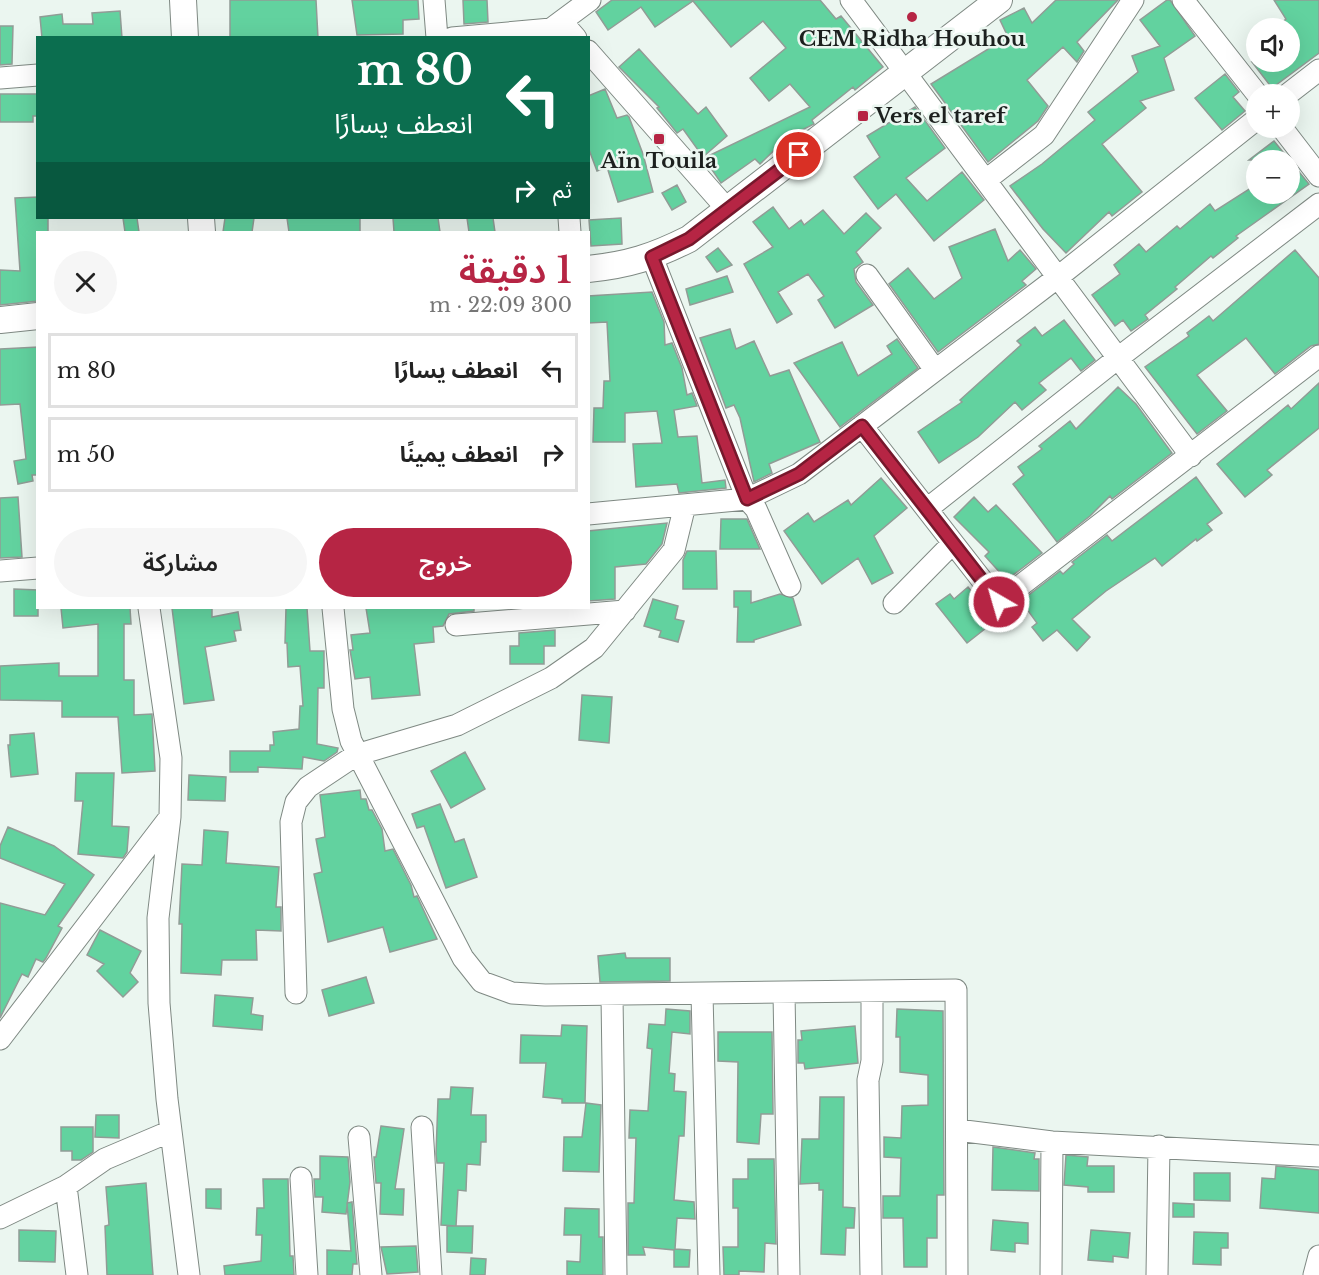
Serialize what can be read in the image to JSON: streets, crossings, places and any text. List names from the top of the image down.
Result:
{
  "places": {
    "other": ["CEM Ridha Houhou"],
    "transit": ["Vers el taref", "Aïn Touila"]
  },
  "page": {
    "map_buttons": ["+", "−"],
    "turn": ["80 m", "انعطف يسارًا"],
    "then": "ثم",
    "heading": ["1 دقيقة", "300 m · 22:09"],
    "list": [
      {
        "name": "انعطف يسارًا",
        "value": "80 m"
      },
      {
        "name": "انعطف يمينًا",
        "value": "50 m"
      }
    ],
    "buttons": ["خروج", "مشاركة"]
  }
}
